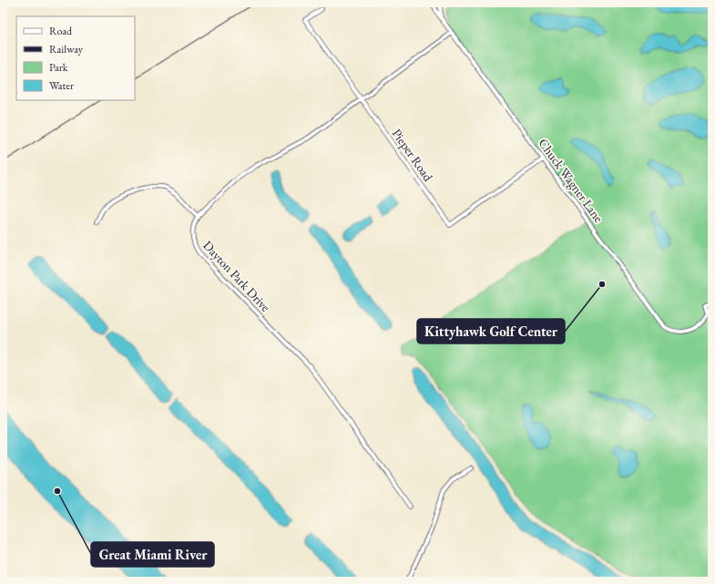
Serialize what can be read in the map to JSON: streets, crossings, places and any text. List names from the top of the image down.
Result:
{
  "streets": {
    "street": ["Pieper Road", "Chuck Wagner Lane", "Dayton Park Drive"]
  },
  "crossings": [
    ["Pieper Road", "Chuck Wagner Lane"],
    ["Pieper Road", "Dayton Park Drive"],
    ["Chuck Wagner Lane", "Dayton Park Drive"]
  ],
  "places": ["Kittyhawk Golf Center", "Great Miami River"],
  "legend": [
    "Road",
    "Railway",
    "Park",
    "Water"
  ]
}
